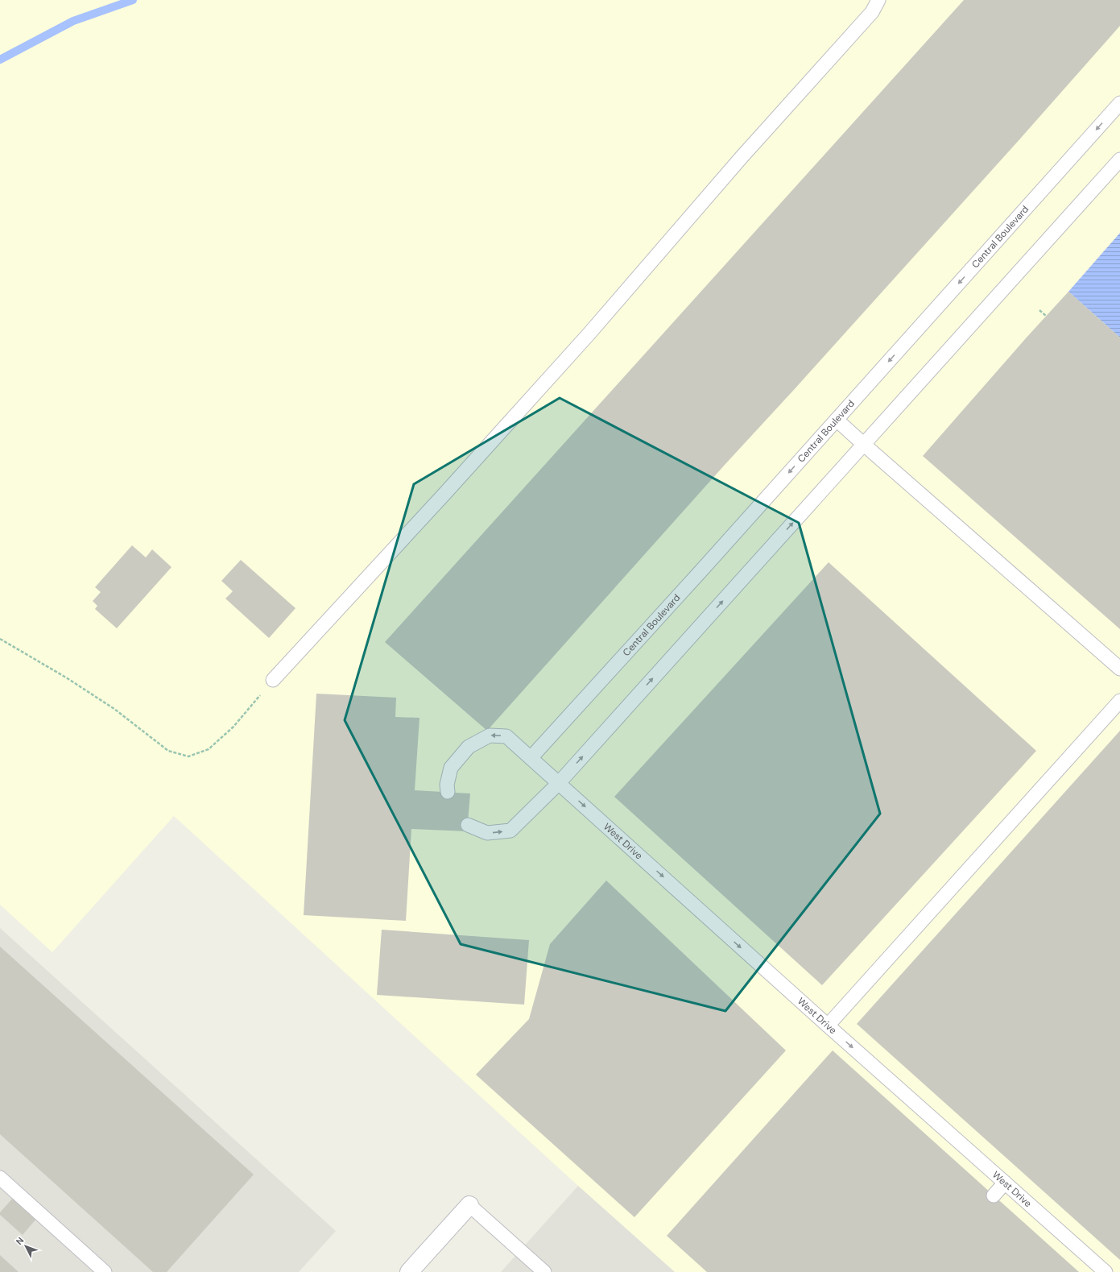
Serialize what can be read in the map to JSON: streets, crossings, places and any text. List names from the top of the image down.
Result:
{
  "streets": {
    "lane": ["Central Boulevard", "West Drive"]
  },
  "crossings": [
    ["Central Boulevard", "West Drive"]
  ],
  "north": "top left"
}
